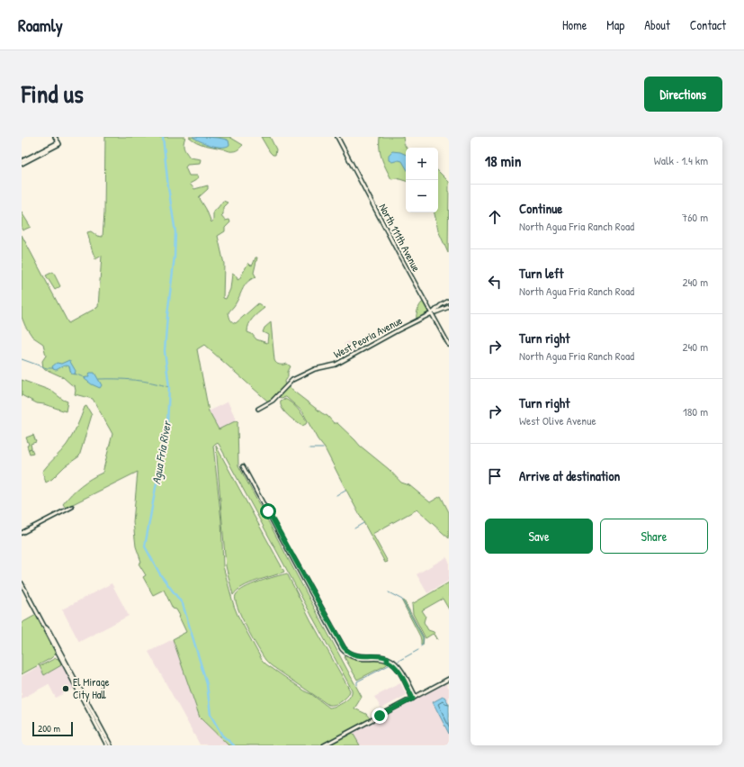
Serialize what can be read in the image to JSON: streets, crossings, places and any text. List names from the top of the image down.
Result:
{
  "streets": {
    "street": ["North 111th Avenue", "West Peoria Avenue"]
  },
  "crossings": [
    ["North 111th Avenue", "West Peoria Avenue"]
  ],
  "water": ["Agua Fria River"],
  "places": ["El Mirage City Hall"],
  "scale_bar": "200 m",
  "page": {
    "header": "Roamly",
    "nav": [
      "Home",
      "Map",
      "About",
      "Contact"
    ],
    "title": "Find us",
    "buttons": [
      "Directions",
      ["Save", "Share"]
    ],
    "heading": ["18 min", "Walk · 1.4 km"],
    "map_buttons": ["+", "−"],
    "list": [
      ["Continue", "North Agua Fria Ranch Road", "760 m"],
      ["Turn left", "North Agua Fria Ranch Road", "240 m"],
      ["Turn right", "North Agua Fria Ranch Road", "240 m"],
      ["Turn right", "West Olive Avenue", "180 m"],
      "Arrive at destination"
    ],
    "scale": "200 m"
  }
}
